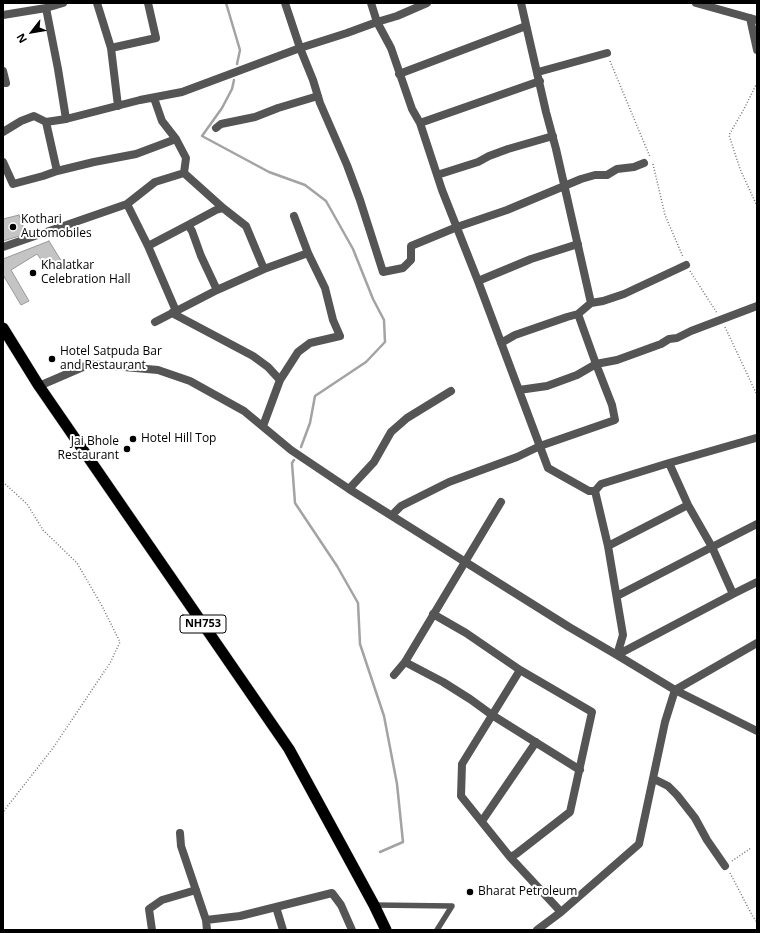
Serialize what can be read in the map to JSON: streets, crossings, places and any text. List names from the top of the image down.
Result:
{
  "streets": {
    "highway": ["NH753"]
  },
  "places": [
    "Kothari Automobiles",
    "Khalatkar Celebration Hall",
    "Hotel Satpuda Bar and Restaurant",
    "Hotel Hill Top",
    "Jai Bhole Restaurant",
    "Bharat Petroleum"
  ],
  "north": "bottom left"
}
